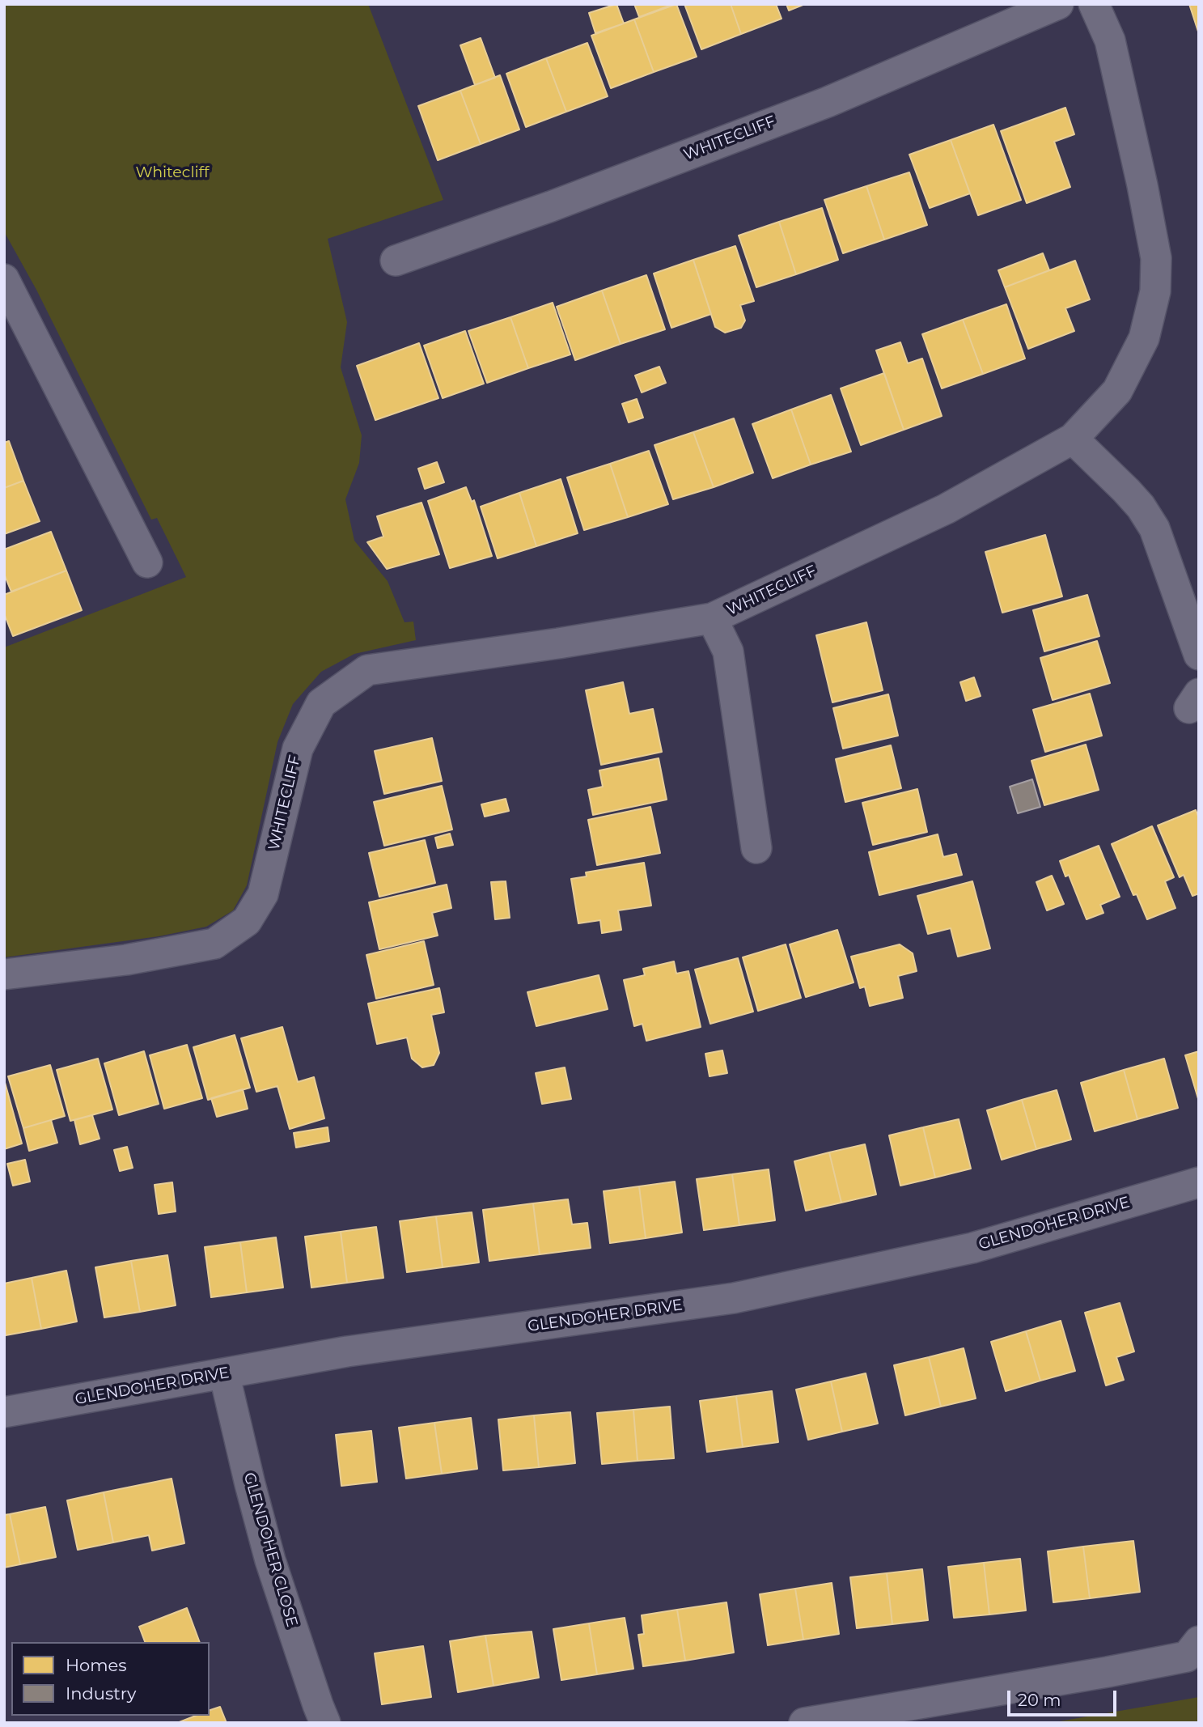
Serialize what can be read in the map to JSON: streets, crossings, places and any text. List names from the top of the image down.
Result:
{
  "streets": {
    "street": ["WHITECLIFF", "GLENDOHER DRIVE", "GLENDOHER CLOSE"]
  },
  "crossings": [
    ["GLENDOHER DRIVE", "GLENDOHER CLOSE"]
  ],
  "parks": ["Whitecliff"],
  "legend": ["Homes", "Industry"],
  "scale_bar": "20 m"
}
